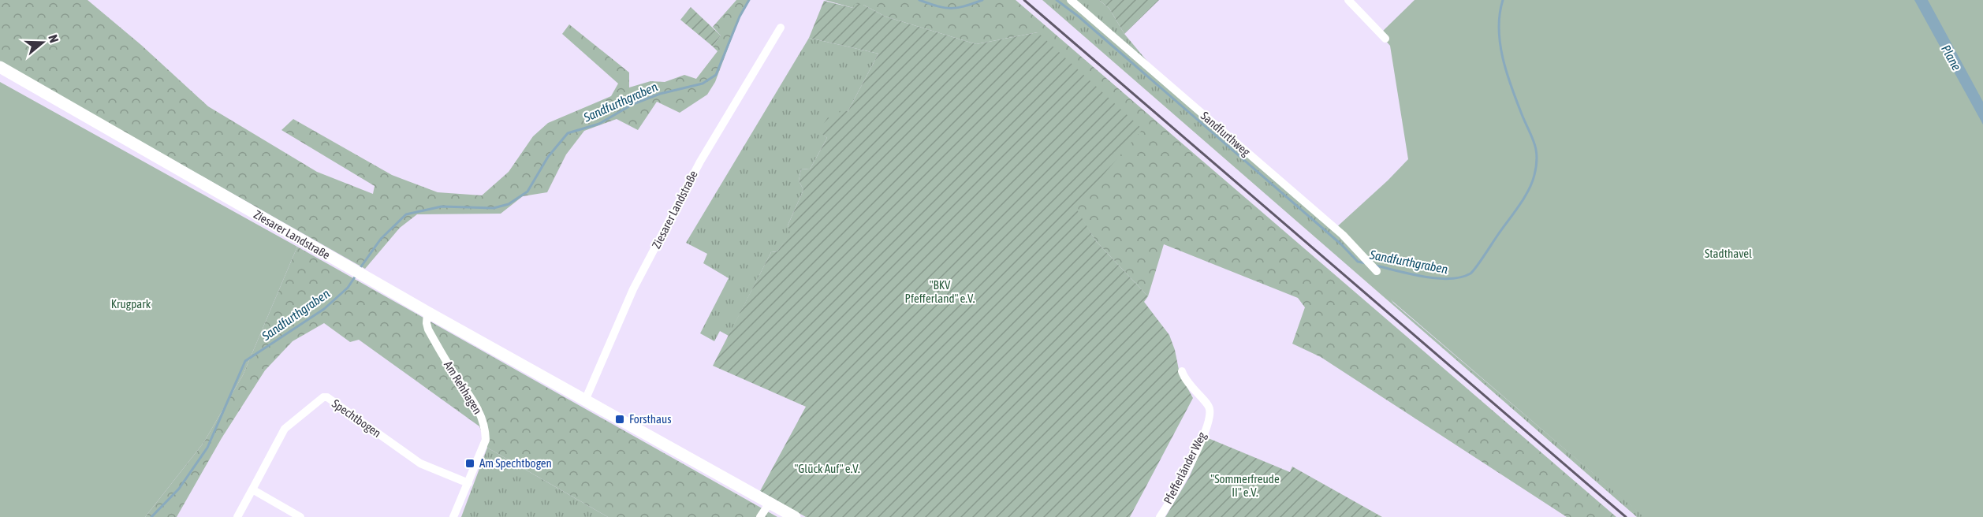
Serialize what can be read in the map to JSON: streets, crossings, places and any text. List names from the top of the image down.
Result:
{
  "streets": {
    "main road": ["Ziesarer Landstraße"],
    "street": [
      "Sandfurthweg",
      "Am Rehhagen",
      "Spechtbogen",
      "Pfefferländer Weg"
    ]
  },
  "crossings": [
    ["Ziesarer Landstraße", "Am Rehhagen"],
    ["Am Rehhagen", "Spechtbogen"]
  ],
  "water": ["Plane", "Sandfurthgraben"],
  "parks": [
    "Stadthavel",
    "\"BKV Pfefferland\" e.V.",
    "Krugpark",
    "\"Glück Auf\" e.V.",
    "\"Sommerfreude II\" e.V."
  ],
  "places": {
    "transit": ["Forsthaus", "Am Spechtbogen"]
  },
  "north": "right"
}
